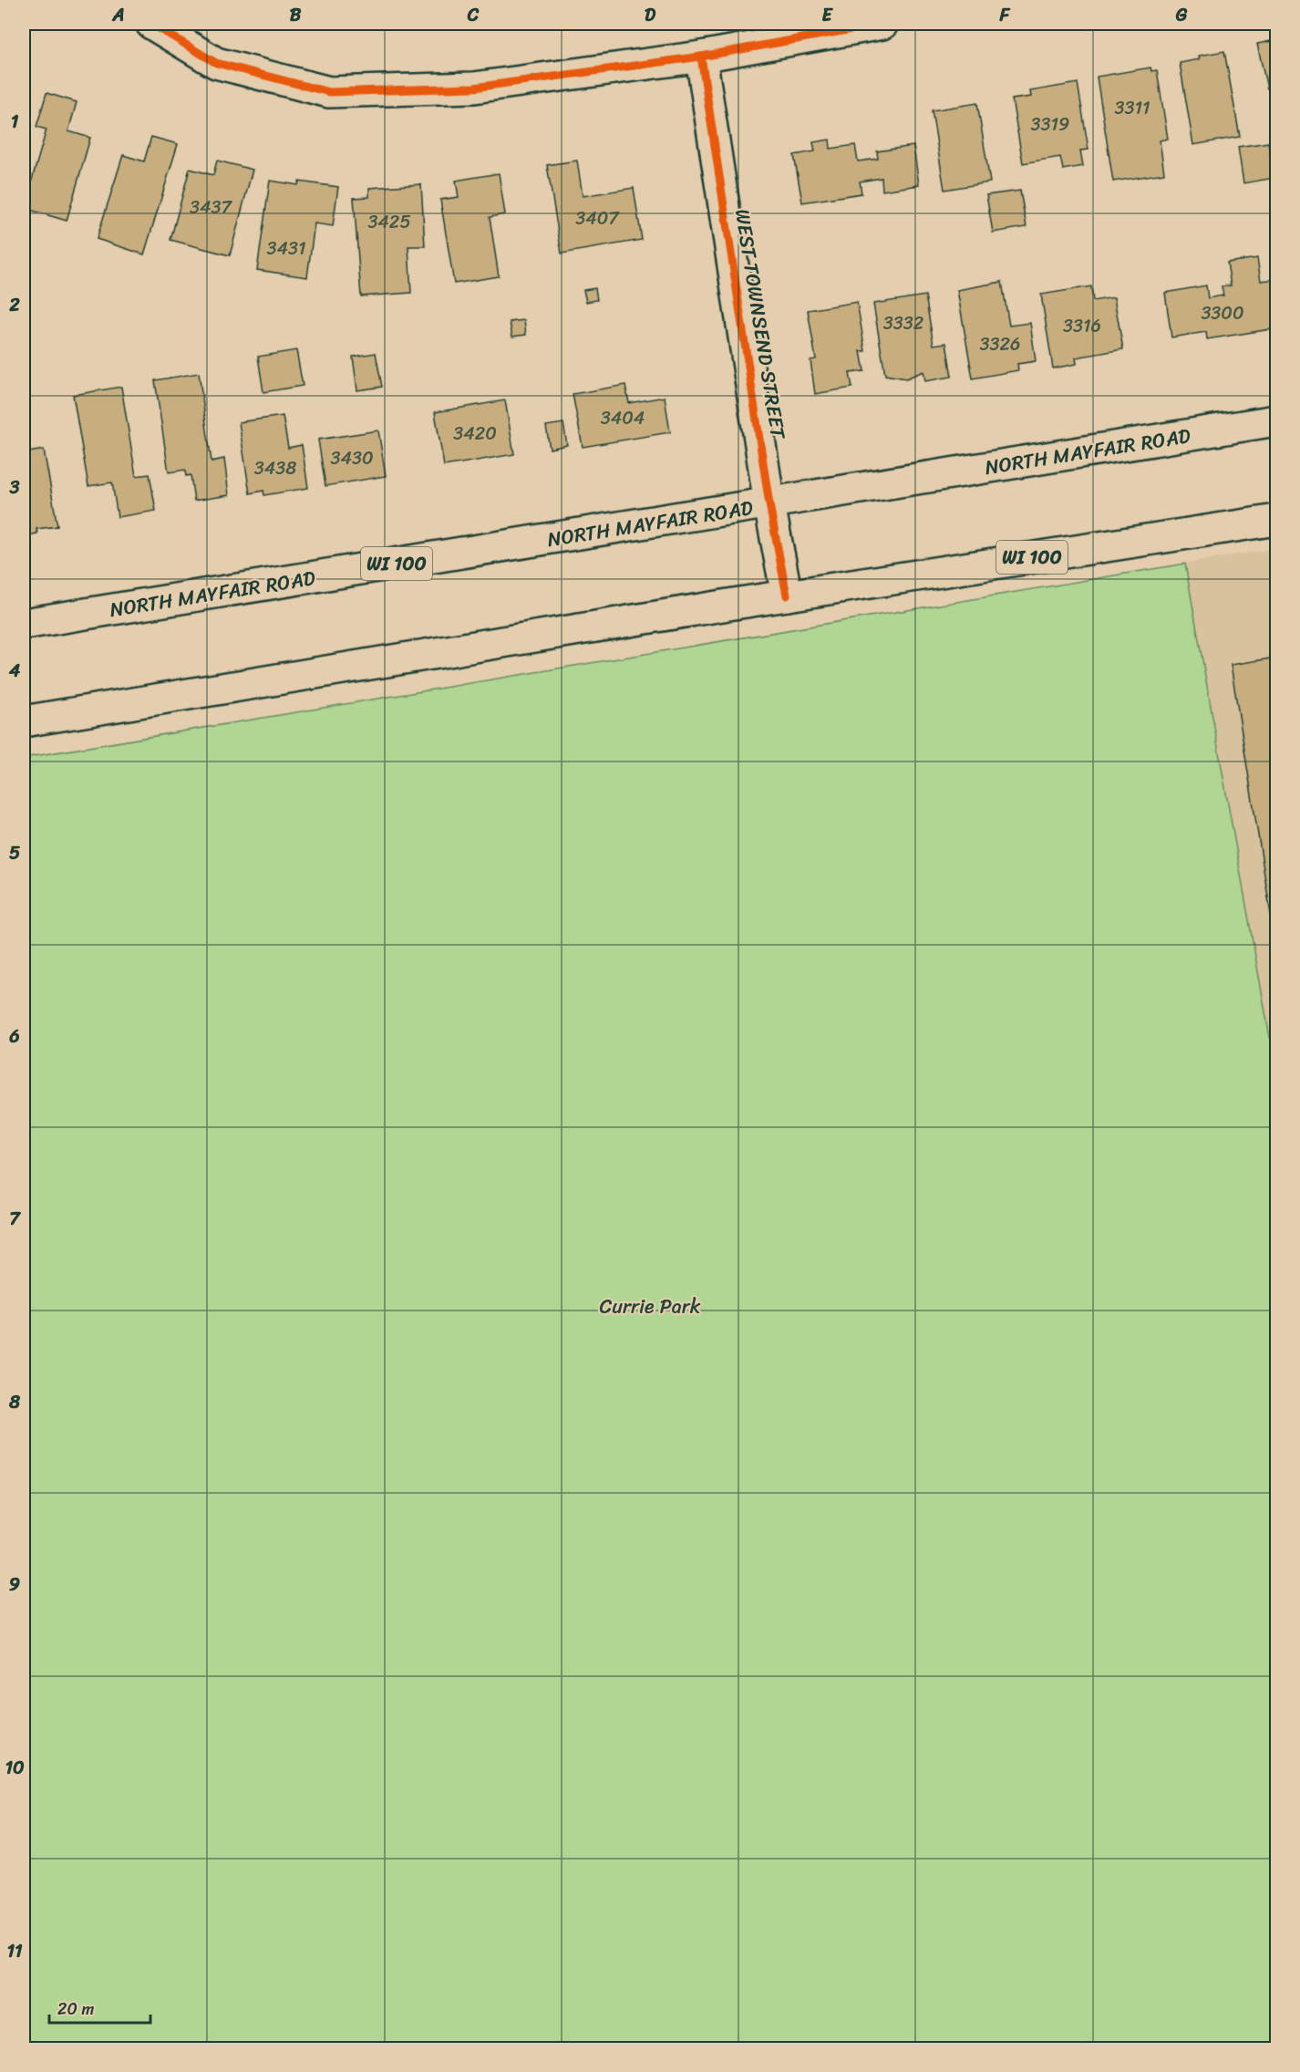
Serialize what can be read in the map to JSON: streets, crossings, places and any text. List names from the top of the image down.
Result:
{
  "streets": {
    "main road": ["WEST TOWNSEND STREET", "NORTH MAYFAIR ROAD", "WI 100"]
  },
  "crossings": [
    ["WEST TOWNSEND STREET", "NORTH MAYFAIR ROAD"],
    ["WEST TOWNSEND STREET", "WI 100"]
  ],
  "parks": ["Currie Park"],
  "house_numbers": [
    "3311",
    "3319",
    "3437",
    "3407",
    "3425",
    "3431",
    "3300",
    "3332",
    "3316",
    "3326",
    "3404",
    "3420",
    "3430",
    "3438"
  ],
  "scale_bar": "20 m",
  "grid": {
    "columns": [
      "A",
      "B",
      "C",
      "D",
      "E",
      "F",
      "G"
    ],
    "rows": [
      "1",
      "2",
      "3",
      "4",
      "5",
      "6",
      "7",
      "8",
      "9",
      "10",
      "11"
    ]
  }
}
